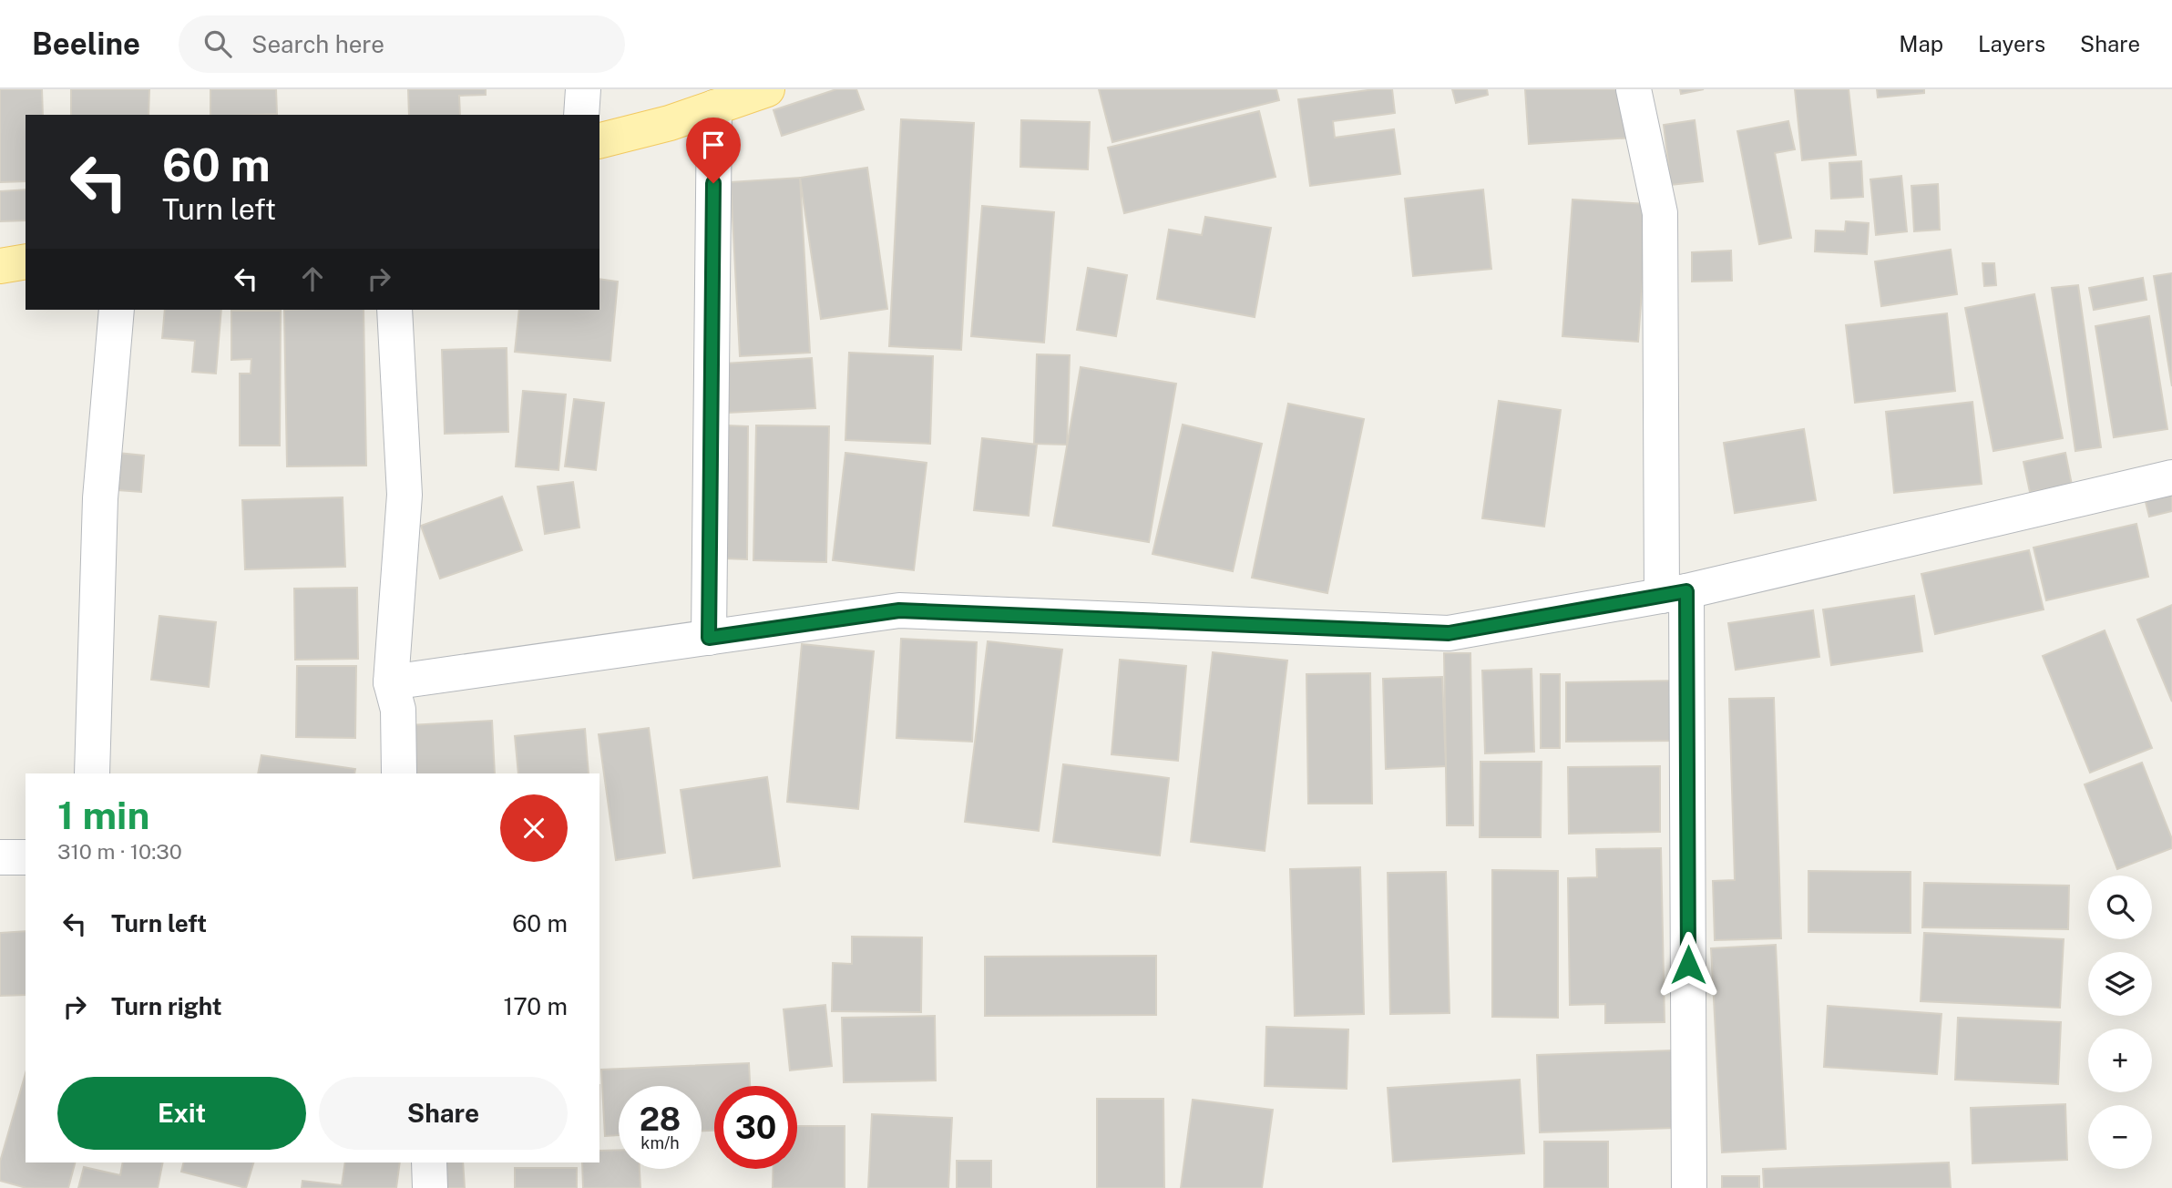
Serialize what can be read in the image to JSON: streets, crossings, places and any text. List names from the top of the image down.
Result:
{
  "page": {
    "header": "Beeline",
    "search": "Search here",
    "nav": ["Map", "Layers", "Share"],
    "turn": ["60 m", "Turn left"],
    "heading": ["1 min", "310 m · 10:30"],
    "map_buttons": ["+", "−"],
    "list": [
      {
        "name": "Turn left",
        "value": "60 m"
      },
      {
        "name": "Turn right",
        "value": "170 m"
      }
    ],
    "buttons": ["Exit", "Share"],
    "speed": "28 km/h",
    "limit": "30"
  }
}
